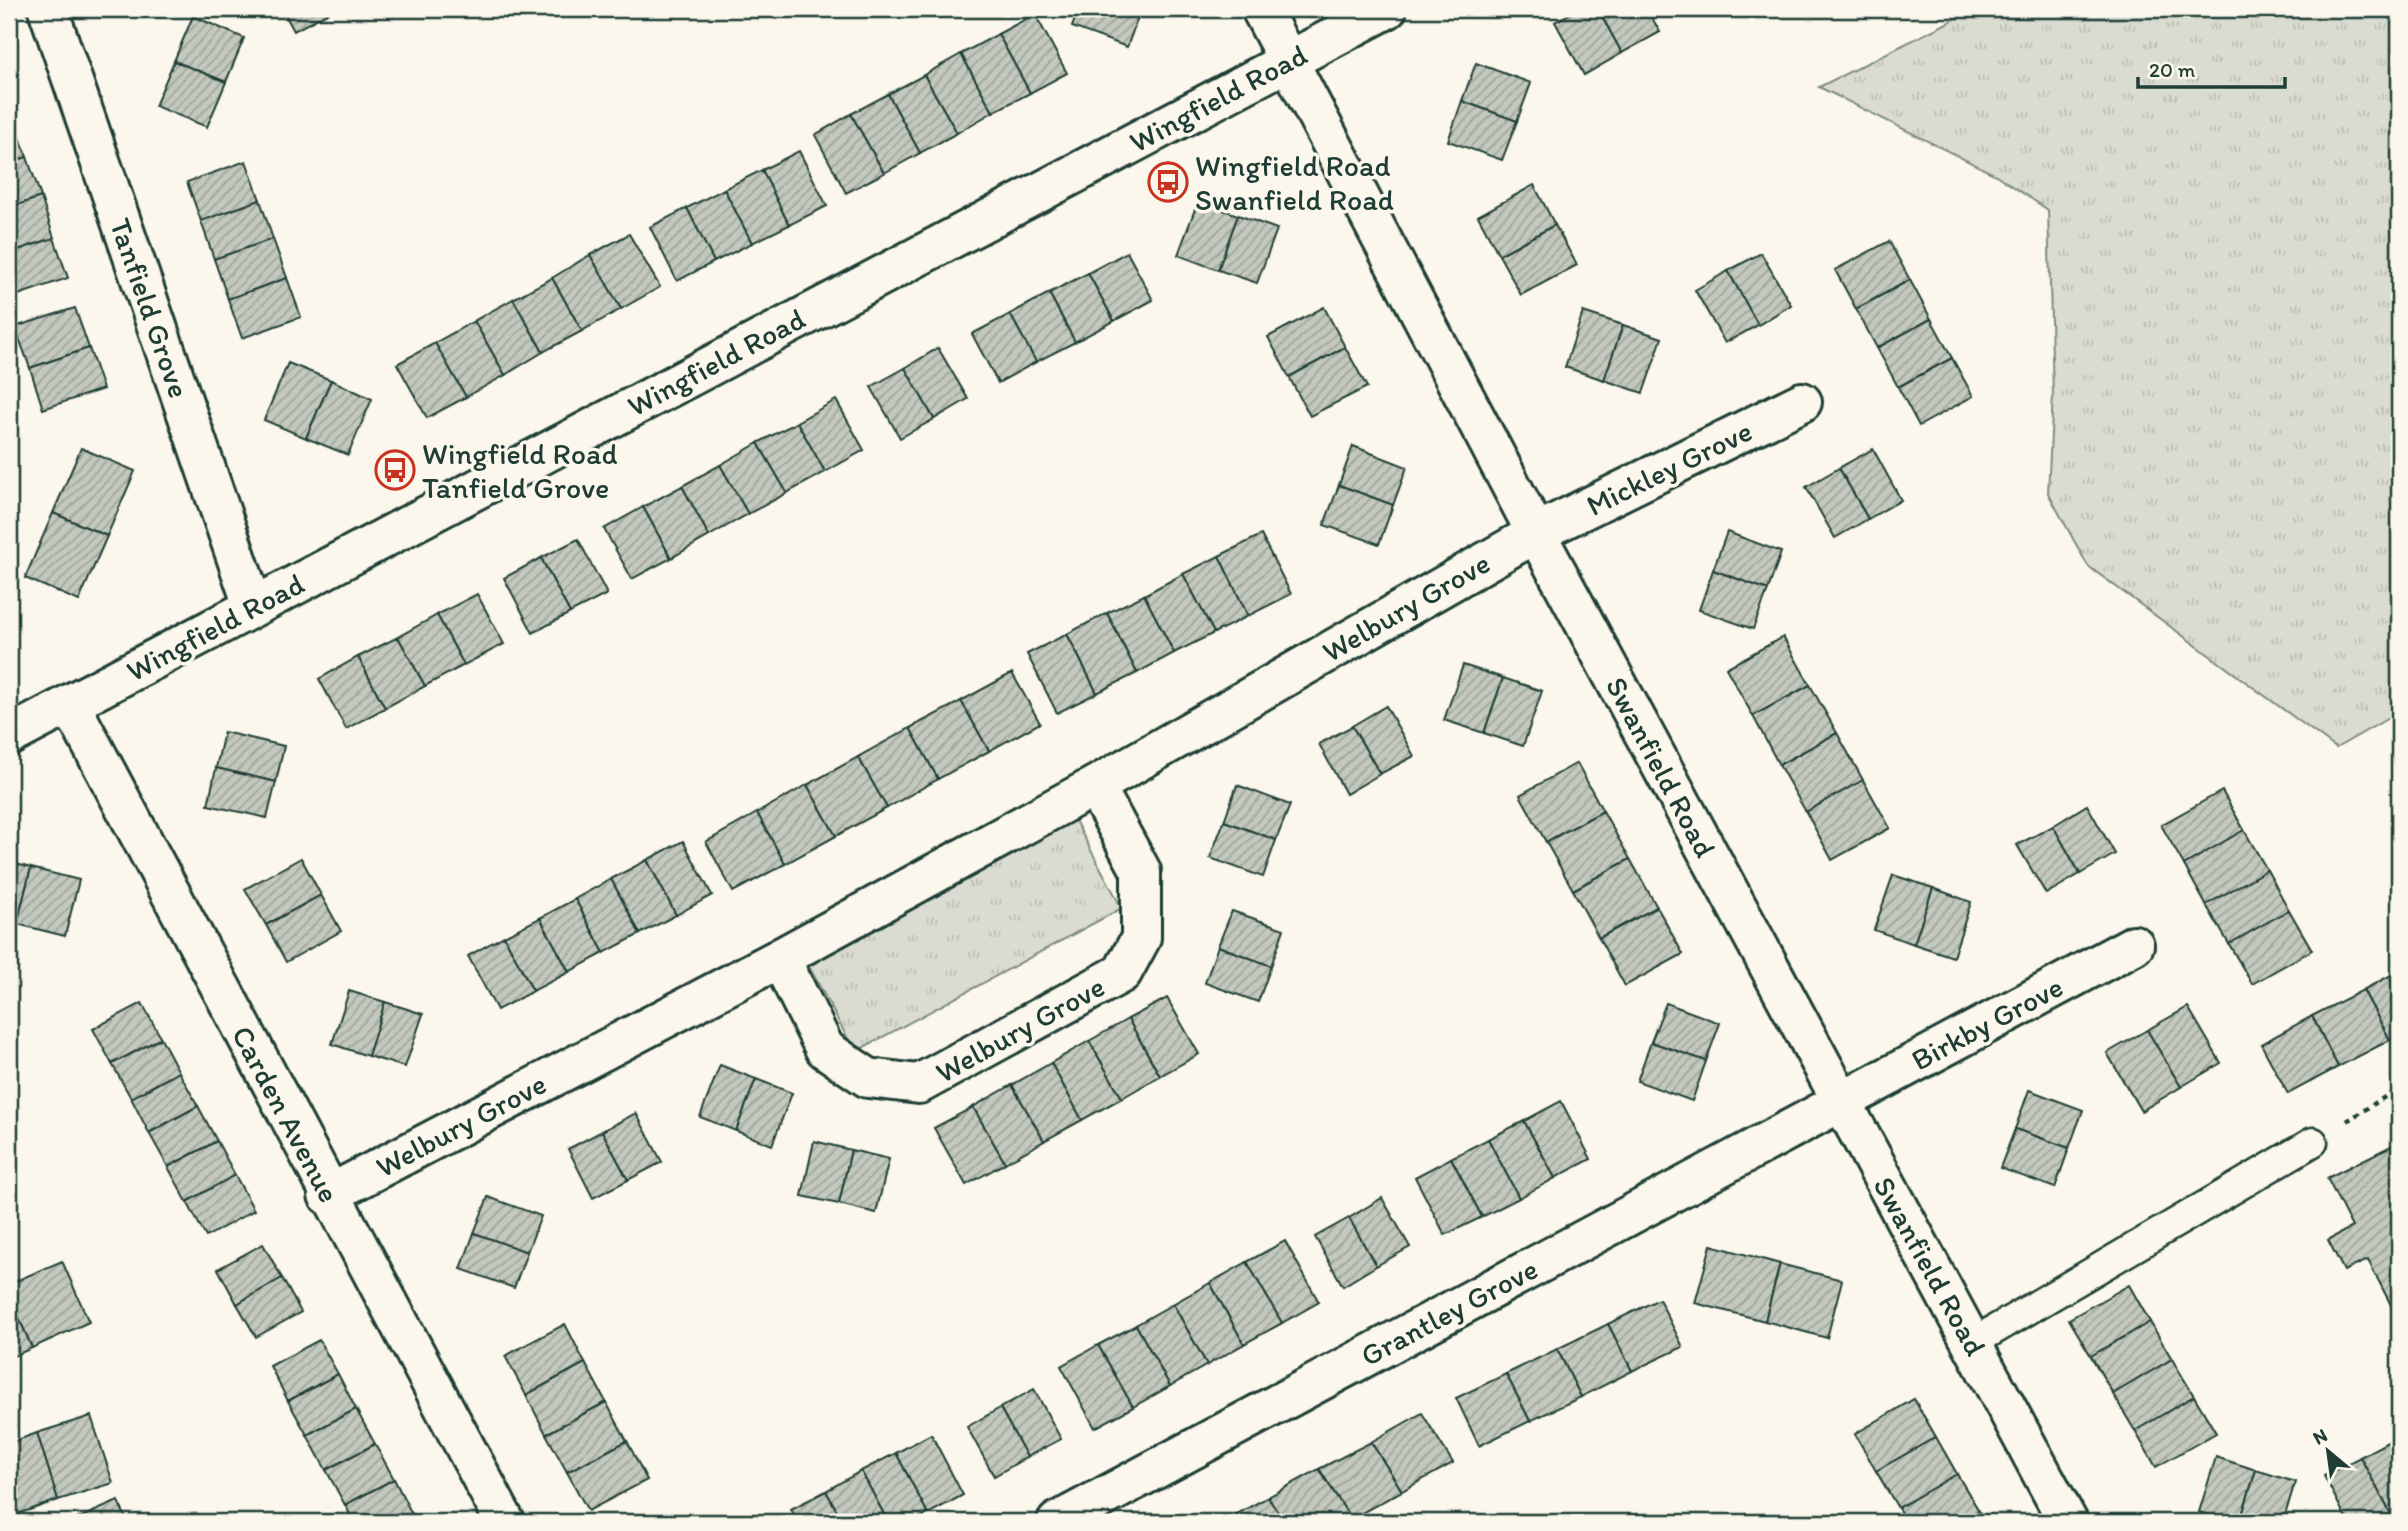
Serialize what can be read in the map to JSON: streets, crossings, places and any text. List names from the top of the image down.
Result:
{
  "streets": {
    "street": [
      "Wingfield Road",
      "Tanfield Grove",
      "Mickley Grove",
      "Welbury Grove",
      "Swanfield Road",
      "Birkby Grove",
      "Carden Avenue",
      "Grantley Grove"
    ]
  },
  "crossings": [
    ["Wingfield Road", "Tanfield Grove"],
    ["Wingfield Road", "Swanfield Road"],
    ["Wingfield Road", "Carden Avenue"],
    ["Mickley Grove", "Welbury Grove"],
    ["Mickley Grove", "Swanfield Road"],
    ["Welbury Grove", "Swanfield Road"],
    ["Welbury Grove", "Carden Avenue"],
    ["Swanfield Road", "Birkby Grove"],
    ["Swanfield Road", "Grantley Grove"],
    ["Birkby Grove", "Grantley Grove"]
  ],
  "places": {
    "bus stop": ["Wingfield Road Swanfield Road", "Wingfield Road Tanfield Grove"]
  },
  "scale_bar": "20 m",
  "north": "top left"
}
